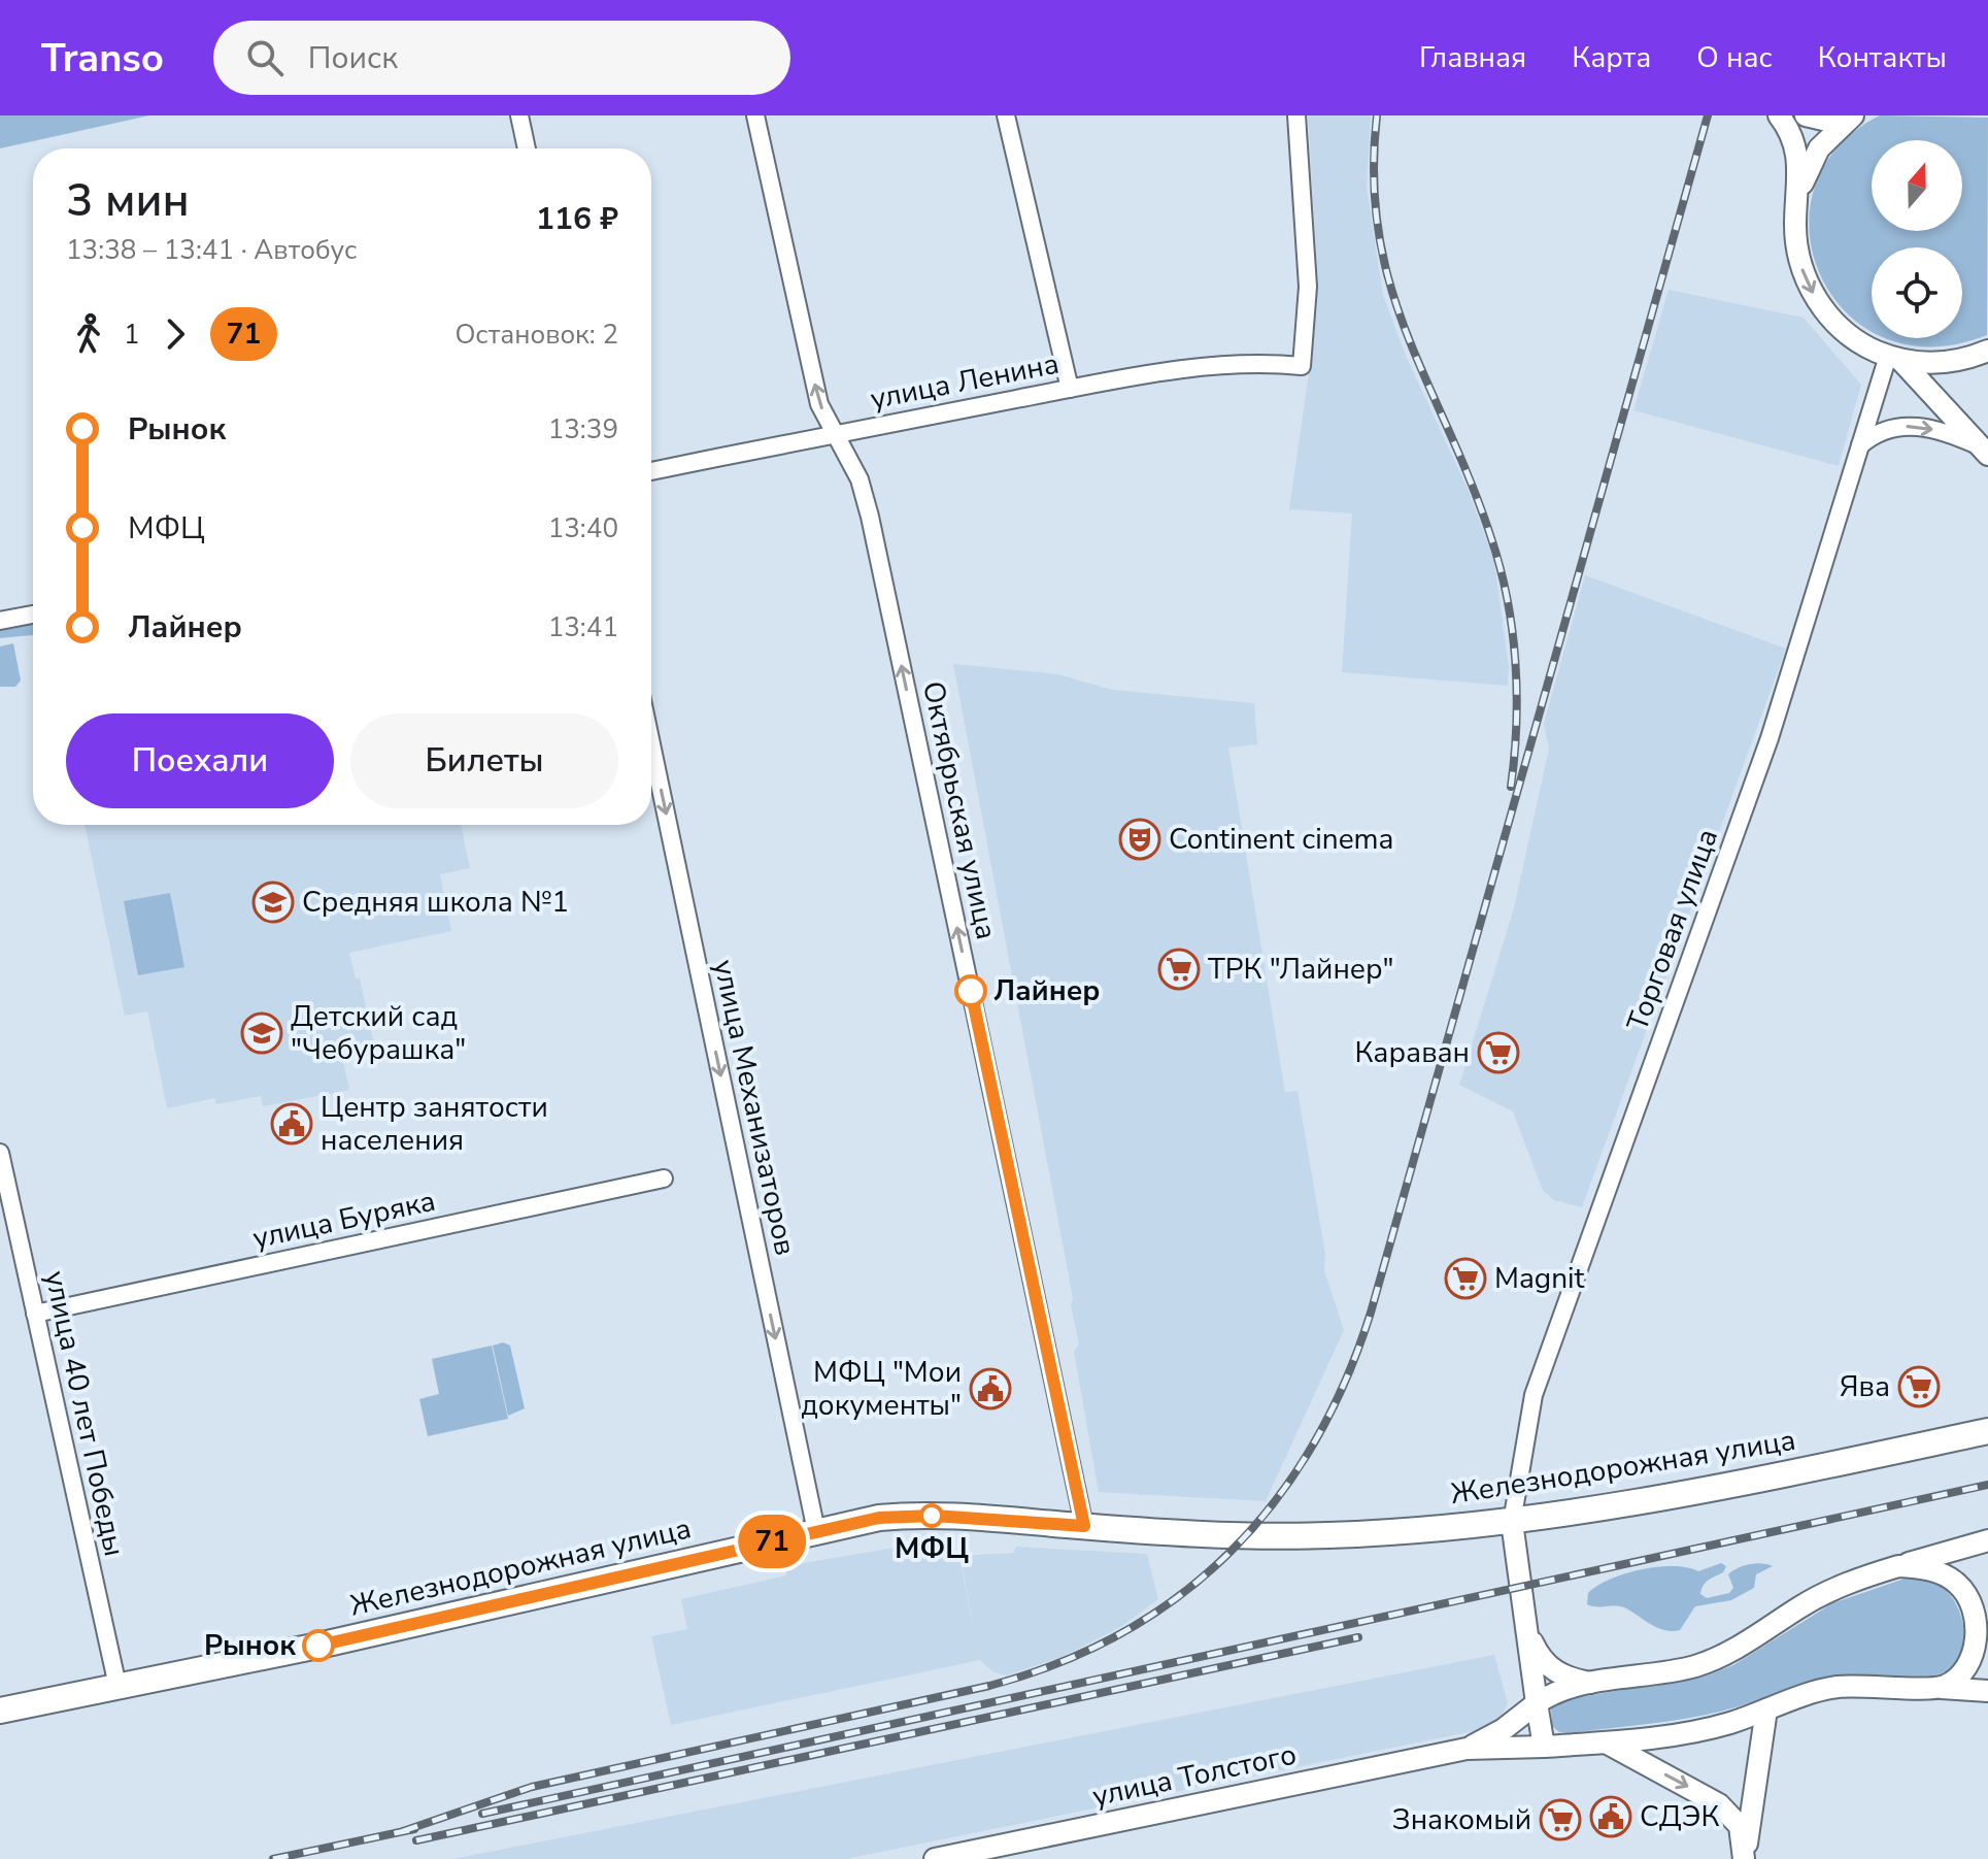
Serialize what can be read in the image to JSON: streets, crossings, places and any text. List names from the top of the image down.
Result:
{
  "streets": {
    "main road": ["Железнодорожная улица"],
    "street": [
      "улица Ленина",
      "Октябрьская улица",
      "Торговая улица",
      "улица Механизаторов",
      "улица Буряка",
      "улица 40 лет Победы",
      "улица Толстого"
    ]
  },
  "crossings": [
    ["улица Ленина", "Октябрьская улица"],
    ["Октябрьская улица", "Железнодорожная улица"],
    ["Торговая улица", "Железнодорожная улица"],
    ["улица Механизаторов", "Железнодорожная улица"],
    ["улица Буряка", "улица 40 лет Победы"],
    ["улица 40 лет Победы", "Железнодорожная улица"]
  ],
  "one_way": ["Октябрьская улица", "улица Механизаторов"],
  "places": {
    "theatre": ["Continent cinema"],
    "school or university": ["Средняя школа №1", "Детский сад \"Чебурашка\""],
    "supermarket": [
      "ТРК \"Лайнер\"",
      "Караван",
      "Magnit",
      "Ява",
      "Знакомый"
    ],
    "other": ["Лайнер", "МФЦ", "Рынок"],
    "public building": ["Центр занятости населения", "МФЦ \"Мои документы\"", "СДЭК"]
  },
  "lines": ["bus line 71"],
  "north": "top",
  "page": {
    "header": "Transo",
    "search": "Поиск",
    "nav": [
      "Главная",
      "Карта",
      "О нас",
      "Контакты"
    ],
    "on_map": "71",
    "heading": ["3 мин", "13:38 – 13:41 · Автобус", "116 ₽"],
    "legs": ["1", "71", "Остановок: 2"],
    "list": [
      {
        "name": "Рынок",
        "value": "13:39"
      },
      {
        "name": "МФЦ",
        "value": "13:40"
      },
      {
        "name": "Лайнер",
        "value": "13:41"
      }
    ],
    "buttons": ["Поехали", "Билеты"]
  }
}
